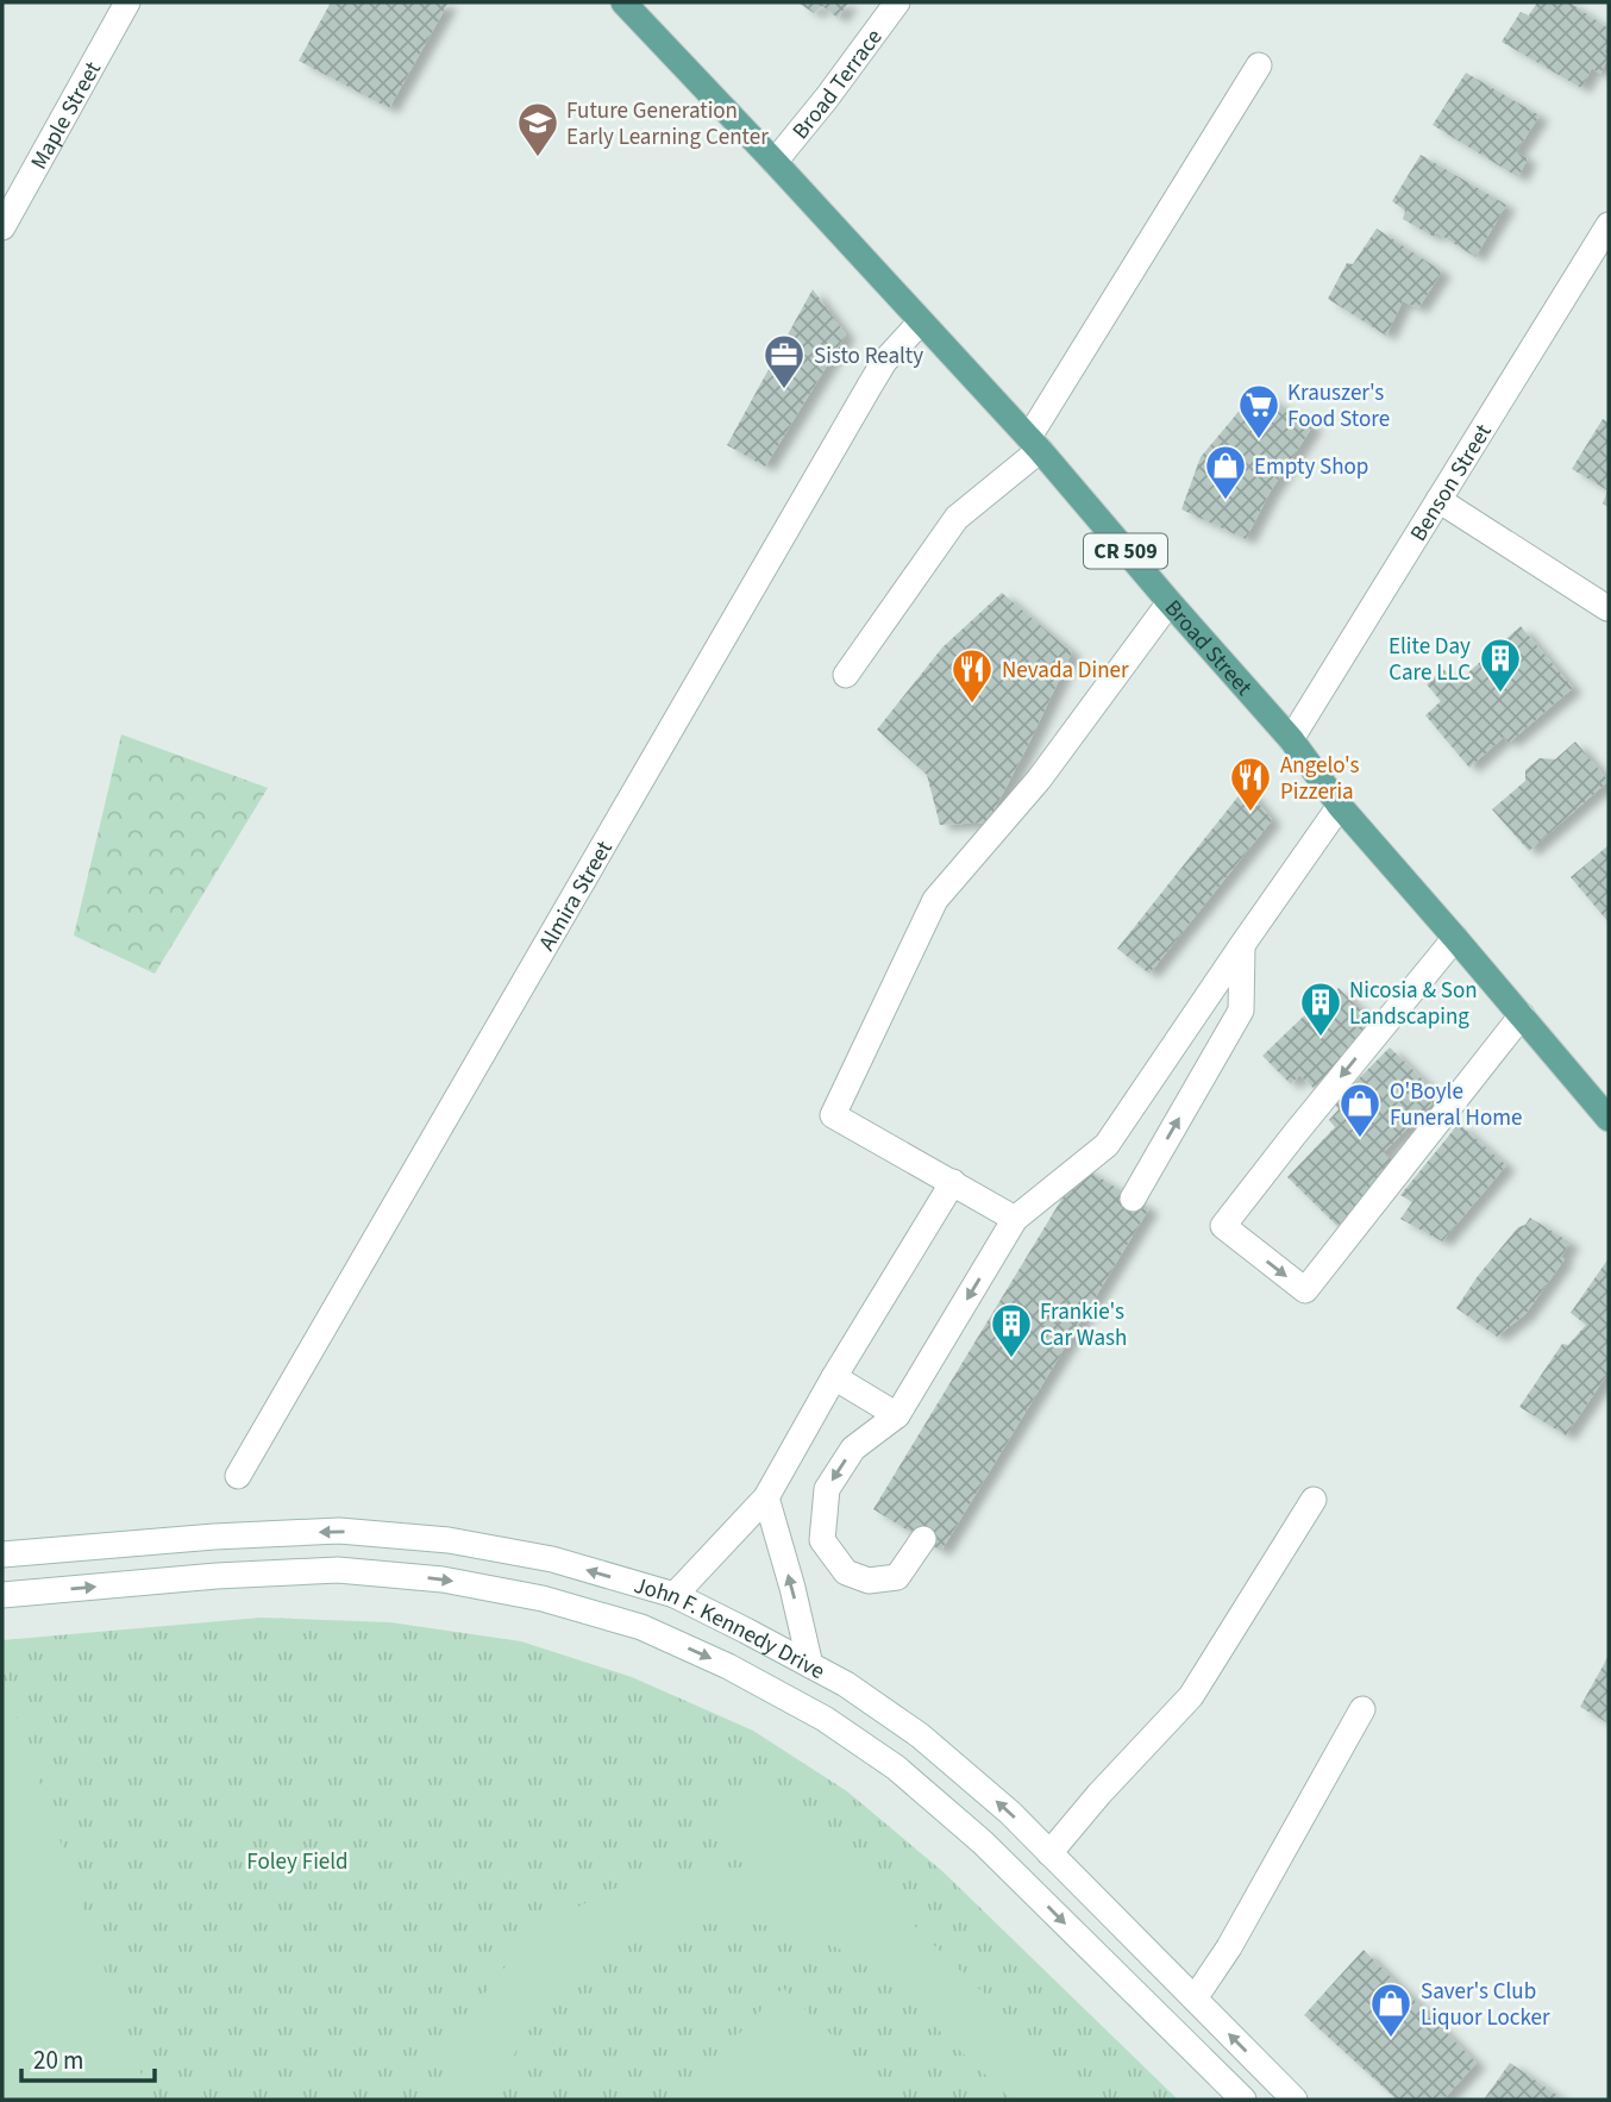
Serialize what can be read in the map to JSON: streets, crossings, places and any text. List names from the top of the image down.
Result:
{
  "streets": {
    "main road": [
      "Broad Terrace",
      "Maple Street",
      "Benson Street",
      "CR 509",
      "Broad Street",
      "Almira Street",
      "John F. Kennedy Drive"
    ]
  },
  "crossings": [
    ["Broad Terrace", "Broad Street"],
    ["Benson Street", "Broad Street"],
    ["Broad Street", "Almira Street"]
  ],
  "parks": ["Foley Field"],
  "places": {
    "school or university": ["Future Generation Early Learning Center"],
    "office": ["Sisto Realty"],
    "supermarket": ["Krauszer's Food Store"],
    "shop": ["Empty Shop", "O'Boyle Funeral Home", "Saver's Club Liquor Locker"],
    "building": ["Elite Day Care LLC", "Nicosia & Son Landscaping", "Frankie's Car Wash"],
    "restaurant": ["Nevada Diner", "Angelo's Pizzeria"]
  },
  "scale_bar": "20 m"
}
